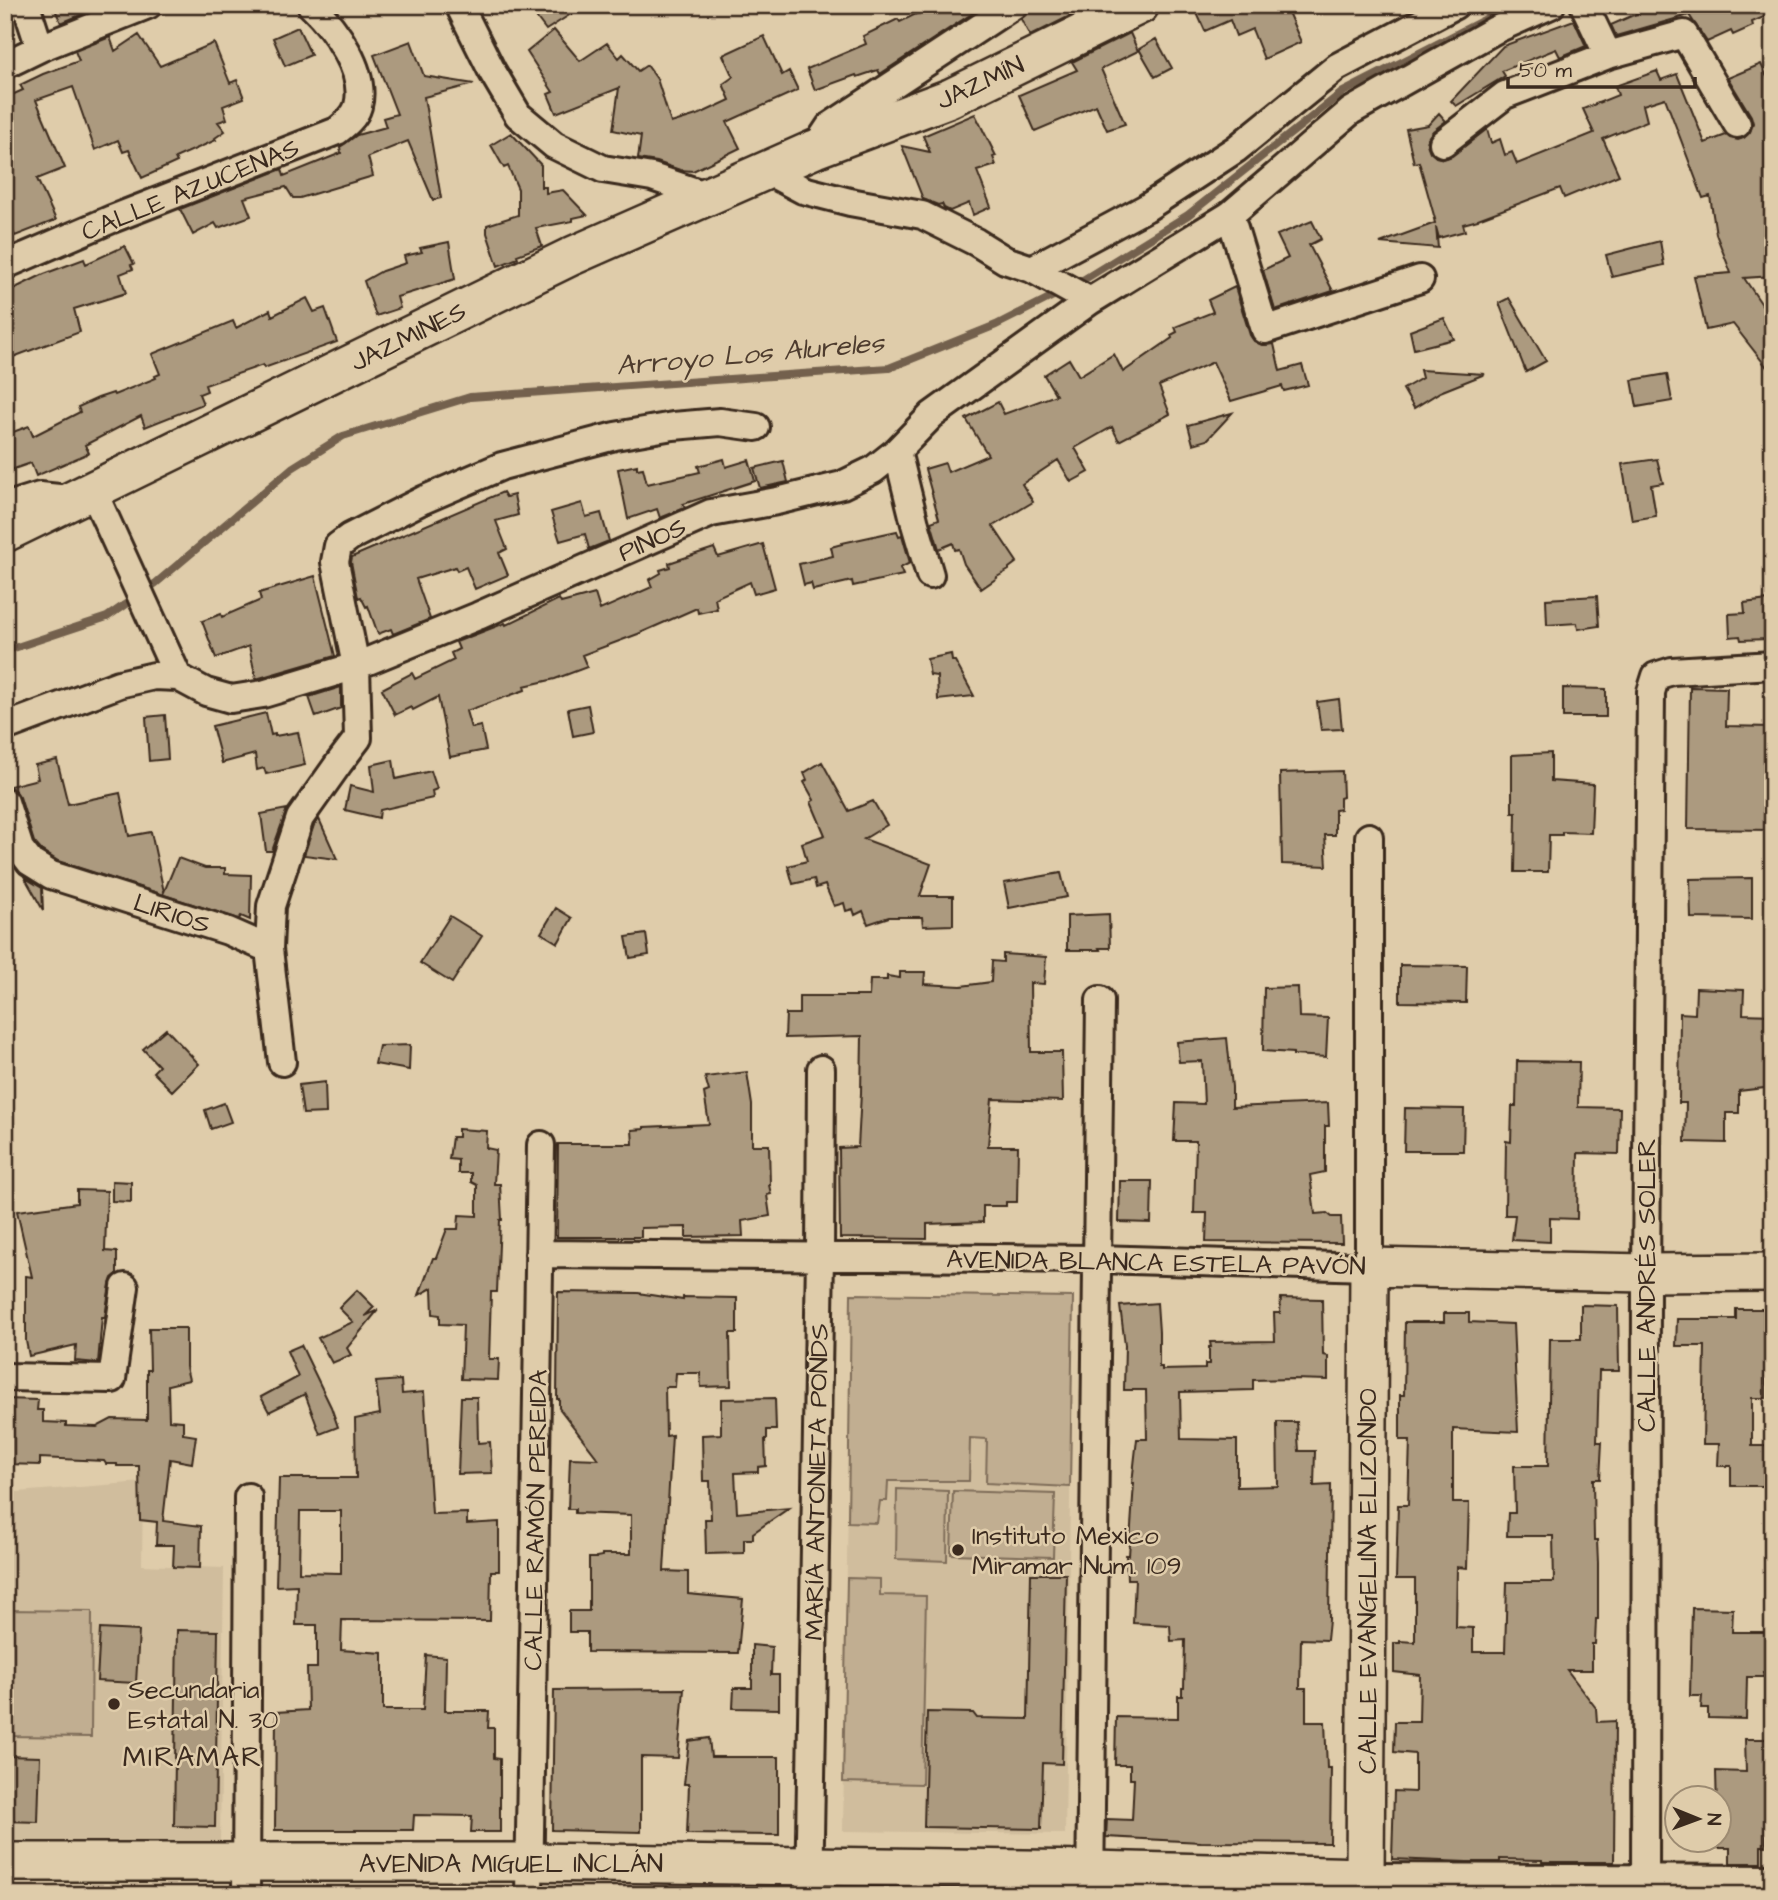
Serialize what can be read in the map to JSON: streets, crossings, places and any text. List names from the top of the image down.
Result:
{
  "streets": {
    "main road": [
      "JAZMÍN",
      "JAZMINES",
      "AVENIDA BLANCA ESTELA PAVÓN",
      "CALLE EVANGELINA ELIZONDO",
      "AVENIDA MIGUEL INCLÁN"
    ],
    "street": [
      "CALLE AZUCENAS",
      "PINOS",
      "LIRIOS",
      "CALLE ANDRÉS SOLER",
      "MARÍA ANTONIETA PONDS",
      "CALLE RAMÓN PEREIDA"
    ]
  },
  "crossings": [
    ["JAZMÍN", "JAZMINES"],
    ["AVENIDA BLANCA ESTELA PAVÓN", "CALLE ANDRÉS SOLER"],
    ["AVENIDA BLANCA ESTELA PAVÓN", "MARÍA ANTONIETA PONDS"],
    ["AVENIDA BLANCA ESTELA PAVÓN", "CALLE RAMÓN PEREIDA"],
    ["AVENIDA BLANCA ESTELA PAVÓN", "CALLE EVANGELINA ELIZONDO"],
    ["CALLE ANDRÉS SOLER", "AVENIDA MIGUEL INCLÁN"],
    ["MARÍA ANTONIETA PONDS", "AVENIDA MIGUEL INCLÁN"],
    ["CALLE RAMÓN PEREIDA", "AVENIDA MIGUEL INCLÁN"],
    ["CALLE EVANGELINA ELIZONDO", "AVENIDA MIGUEL INCLÁN"]
  ],
  "districts": ["MIRAMAR"],
  "water": ["Arroyo Los Alureles"],
  "places": ["Instituto Mexico Miramar Num. 109", "Secundaria Estatal N. 30"],
  "scale_bar": "50 m",
  "north": "right"
}
